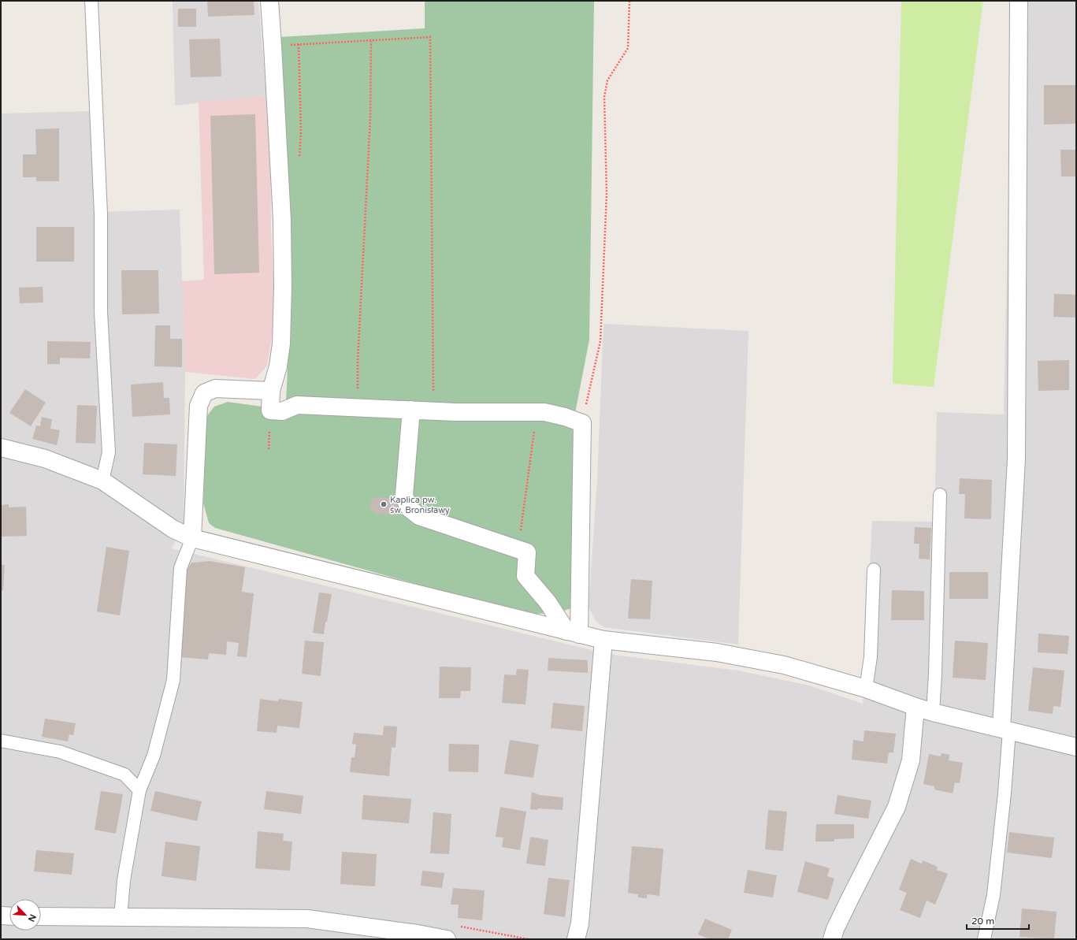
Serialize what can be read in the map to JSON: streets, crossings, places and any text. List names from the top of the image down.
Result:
{
  "places": ["Kaplica pw. św. Bronisławy"],
  "scale_bar": "20 m",
  "north": "bottom right"
}
